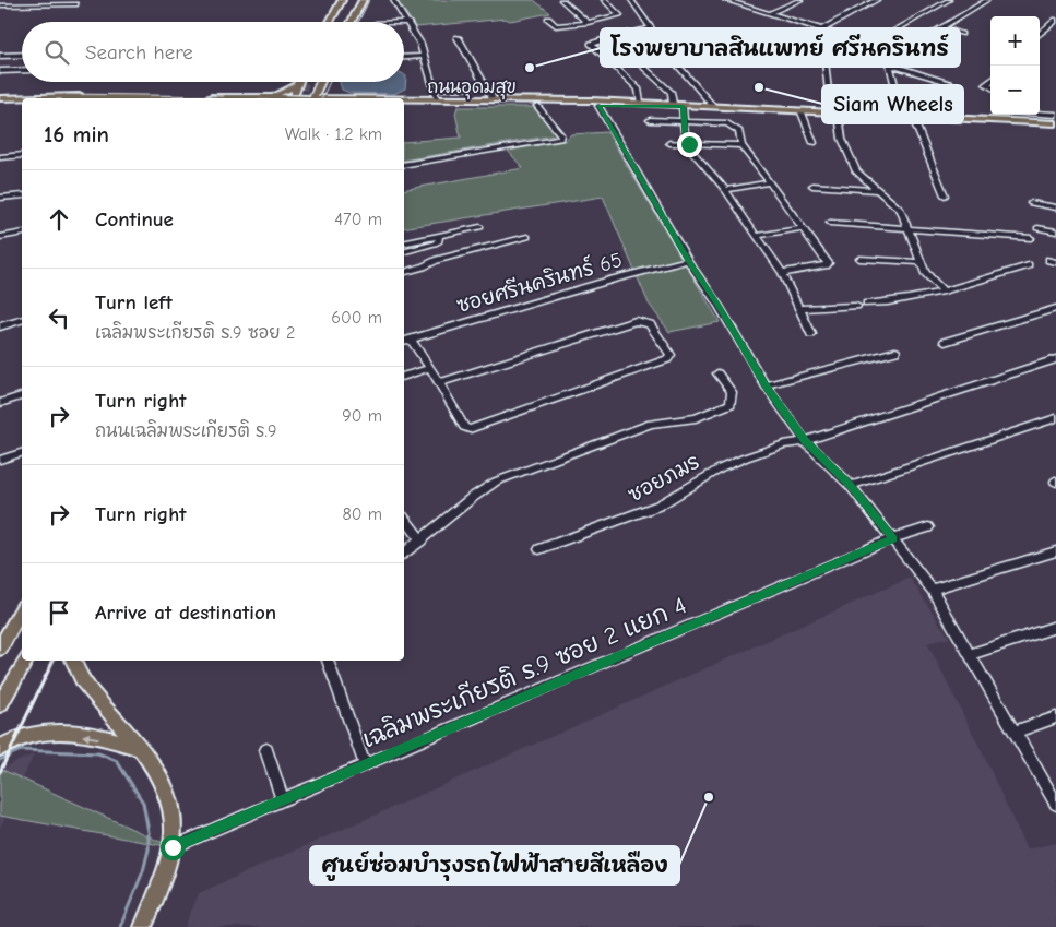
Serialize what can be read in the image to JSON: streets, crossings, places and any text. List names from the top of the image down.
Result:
{
  "streets": {
    "street": ["ซอยศรีนครินทร์ 65", "ซอยภมร", "เฉลิมพระเกียรติ ร.9 ซอย 2 แยก 4"]
  },
  "places": ["โรงพยาบาลสินแพทย์ ศรีนครินทร์", "Siam Wheels", "ศูนย์ซ่อมบำรุงรถไฟฟ้าสายสีเหลือง"],
  "page": {
    "map_buttons": ["+", "−"],
    "search": "Search here",
    "heading": ["16 min", "Walk · 1.2 km"],
    "list": [
      ["Continue", "470 m"],
      ["Turn left", "เฉลิมพระเกียรติ ร.9 ซอย 2", "600 m"],
      ["Turn right", "ถนนเฉลิมพระเกียรติ ร.9", "90 m"],
      ["Turn right", "80 m"],
      "Arrive at destination"
    ]
  }
}
